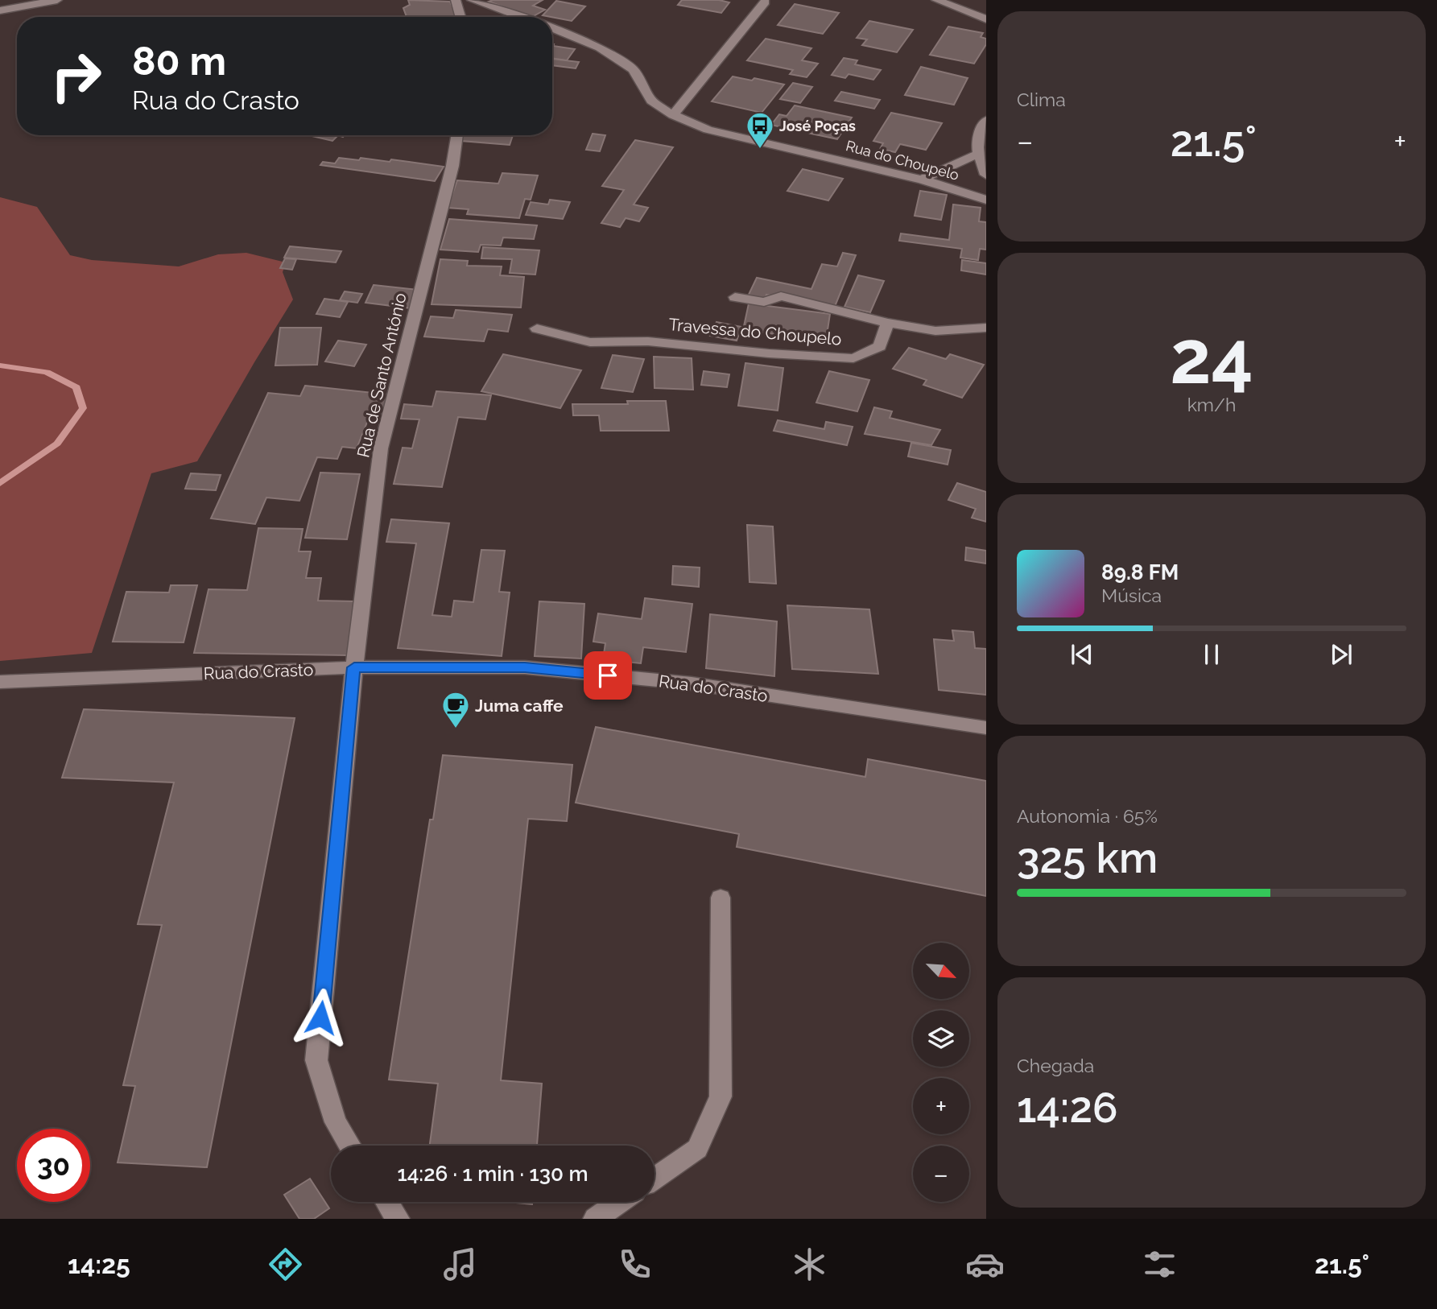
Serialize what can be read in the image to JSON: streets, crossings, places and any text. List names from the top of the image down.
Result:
{
  "streets": {
    "street": [
      "Rua do Choupelo",
      "Travessa do Choupelo",
      "Rua de Santo António",
      "Rua do Crasto"
    ]
  },
  "crossings": [
    ["Rua de Santo António", "Rua do Crasto"]
  ],
  "places": {
    "bus stop": ["José Poças"],
    "cafe": ["Juma caffe"]
  },
  "north": "bottom right",
  "page": {
    "tile": [
      "Clima",
      ["24", "km/h"],
      ["Autonomia · 65%", "325 km"],
      ["Chegada", "14:26"]
    ],
    "turn": ["80 m", "Rua do Crasto"],
    "heat": ["−", "21.5°", "+"],
    "song": ["89.8 FM", "Música"],
    "map_buttons": ["+", "−"],
    "limit": "30",
    "trip": "14:26 · 1 min · 130 m",
    "tabs": ["14:25", "21.5°"]
  }
}
